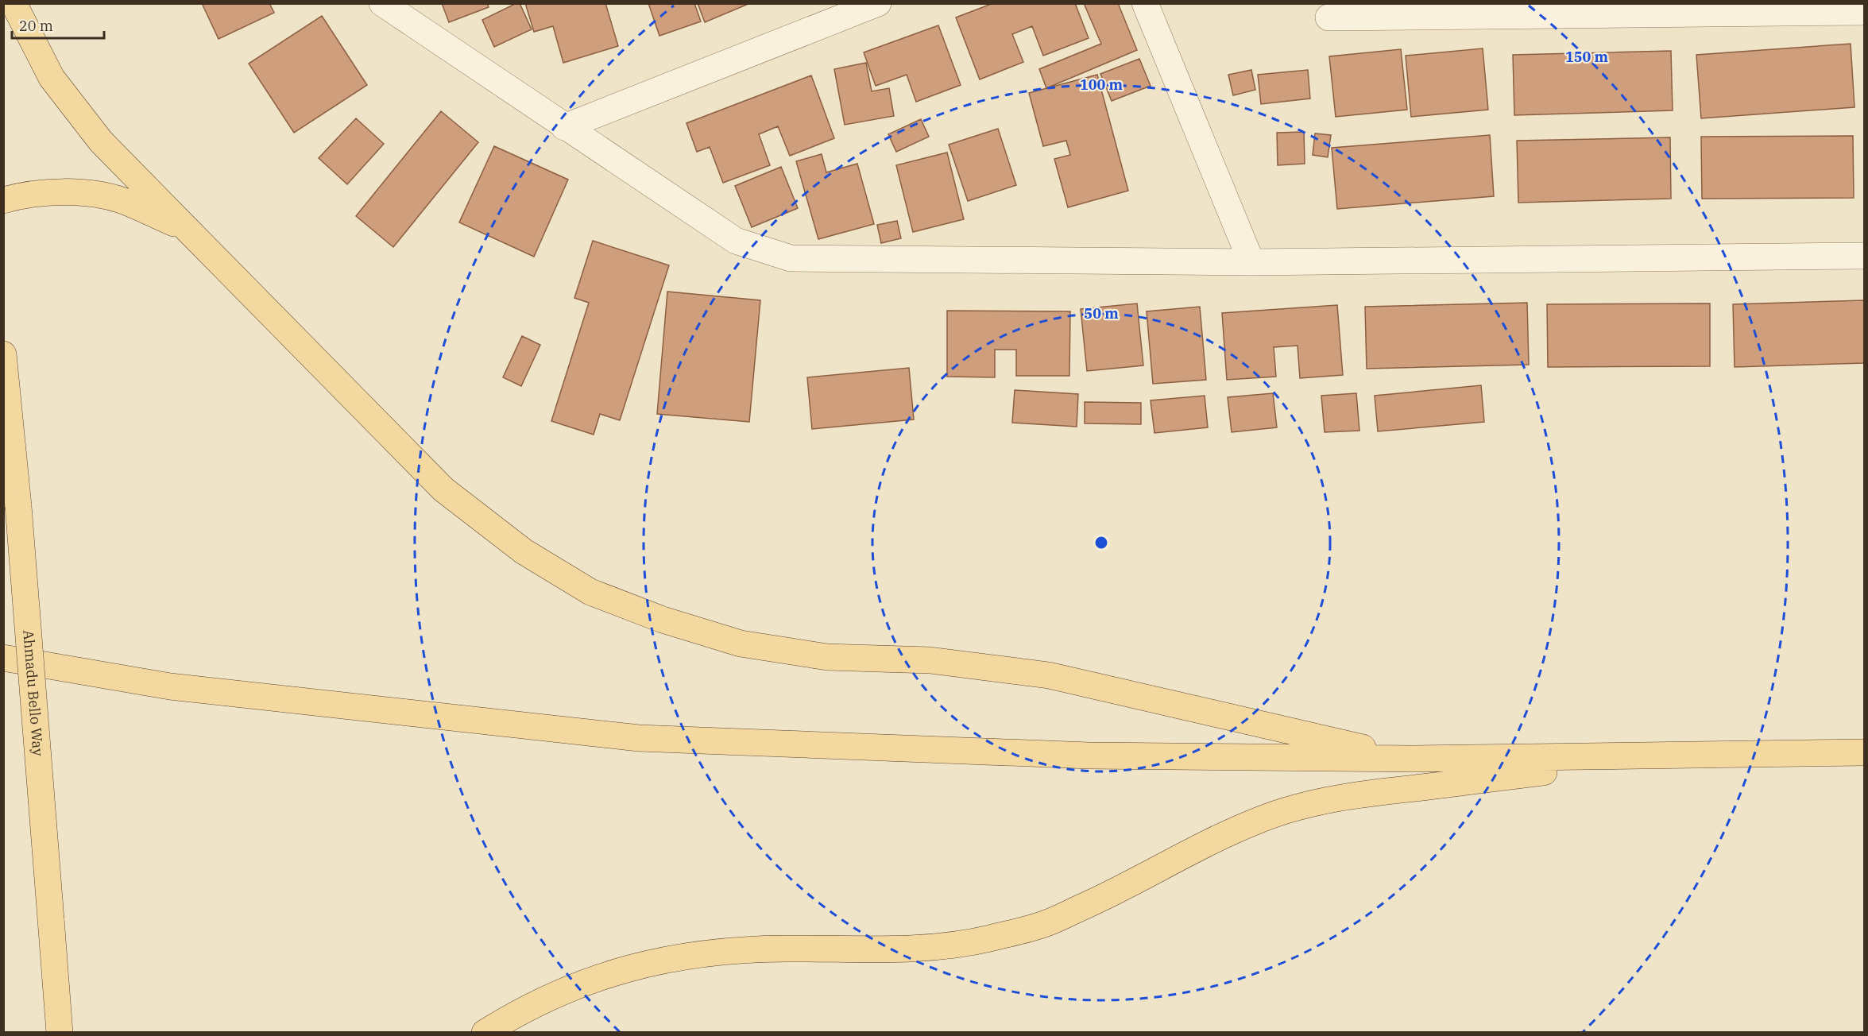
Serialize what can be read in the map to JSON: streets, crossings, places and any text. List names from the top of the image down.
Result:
{
  "streets": {
    "main road": ["Ahmadu Bello Way"]
  },
  "scale_bar": "20 m",
  "rings": ["150 m", "100 m", "50 m"]
}
